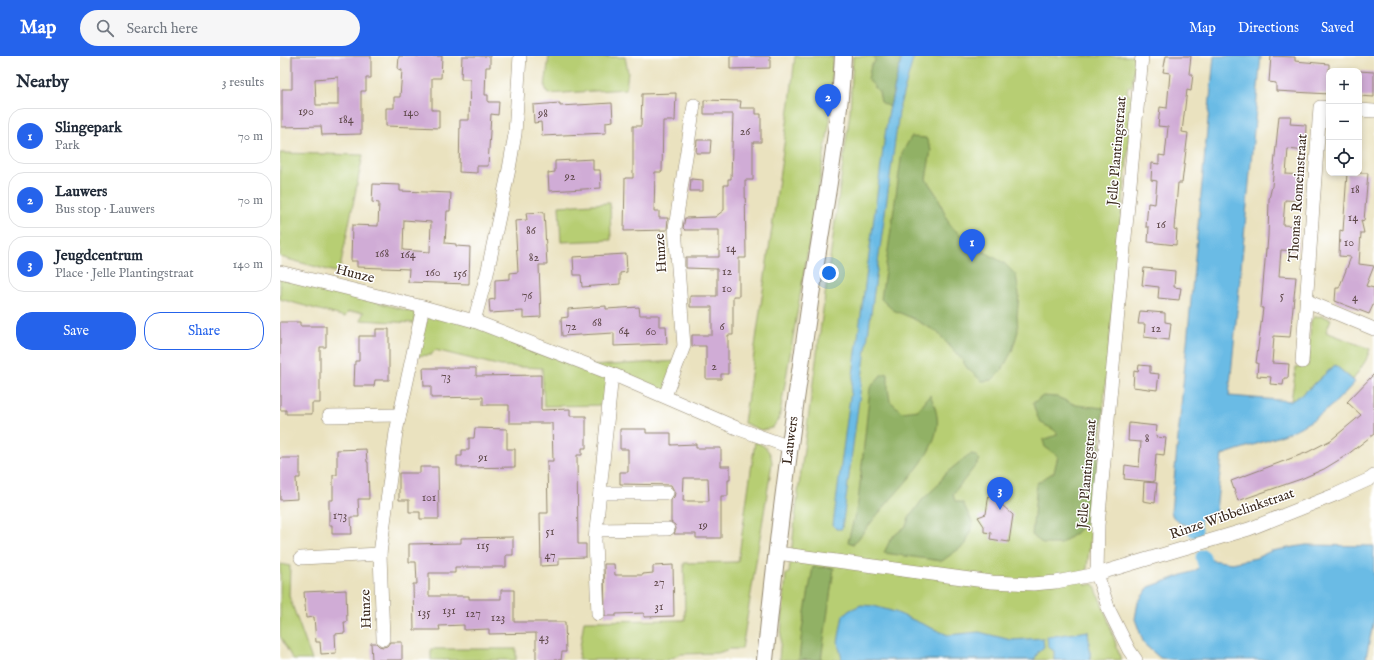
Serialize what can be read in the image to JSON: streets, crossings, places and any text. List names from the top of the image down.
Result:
{
  "streets": {
    "street": [
      "Jelle Plantingstraat",
      "Thomas Romeinstraat",
      "Hunze",
      "Lauwers",
      "Rinze Wibbelinkstraat"
    ]
  },
  "crossings": [
    ["Jelle Plantingstraat", "Rinze Wibbelinkstraat"],
    ["Hunze", "Lauwers"]
  ],
  "house_numbers": [
    "190",
    "140",
    "98",
    "184",
    "26",
    "92",
    "18",
    "14",
    "16",
    "86",
    "10",
    "14",
    "168",
    "164",
    "82",
    "12",
    "160",
    "156",
    "10",
    "76",
    "5",
    "4",
    "68",
    "72",
    "6",
    "12",
    "64",
    "60",
    "2",
    "73",
    "8",
    "91",
    "101",
    "173",
    "19",
    "51",
    "115",
    "47",
    "27",
    "31",
    "131",
    "135",
    "127",
    "123",
    "43"
  ],
  "page": {
    "header": "Map",
    "search": "Search here",
    "nav": ["Map", "Directions", "Saved"],
    "heading": ["Nearby", "3 results"],
    "map_buttons": ["+", "−"],
    "pins": ["2", "1", "3"],
    "list": [
      {
        "mark": "1",
        "name": "Slingepark",
        "note": "Park",
        "value": "70 m"
      },
      {
        "mark": "2",
        "name": "Lauwers",
        "note": "Bus stop · Lauwers",
        "value": "70 m"
      },
      {
        "mark": "3",
        "name": "Jeugdcentrum",
        "note": "Place · Jelle Plantingstraat",
        "value": "140 m"
      }
    ],
    "buttons": ["Save", "Share"]
  }
}
